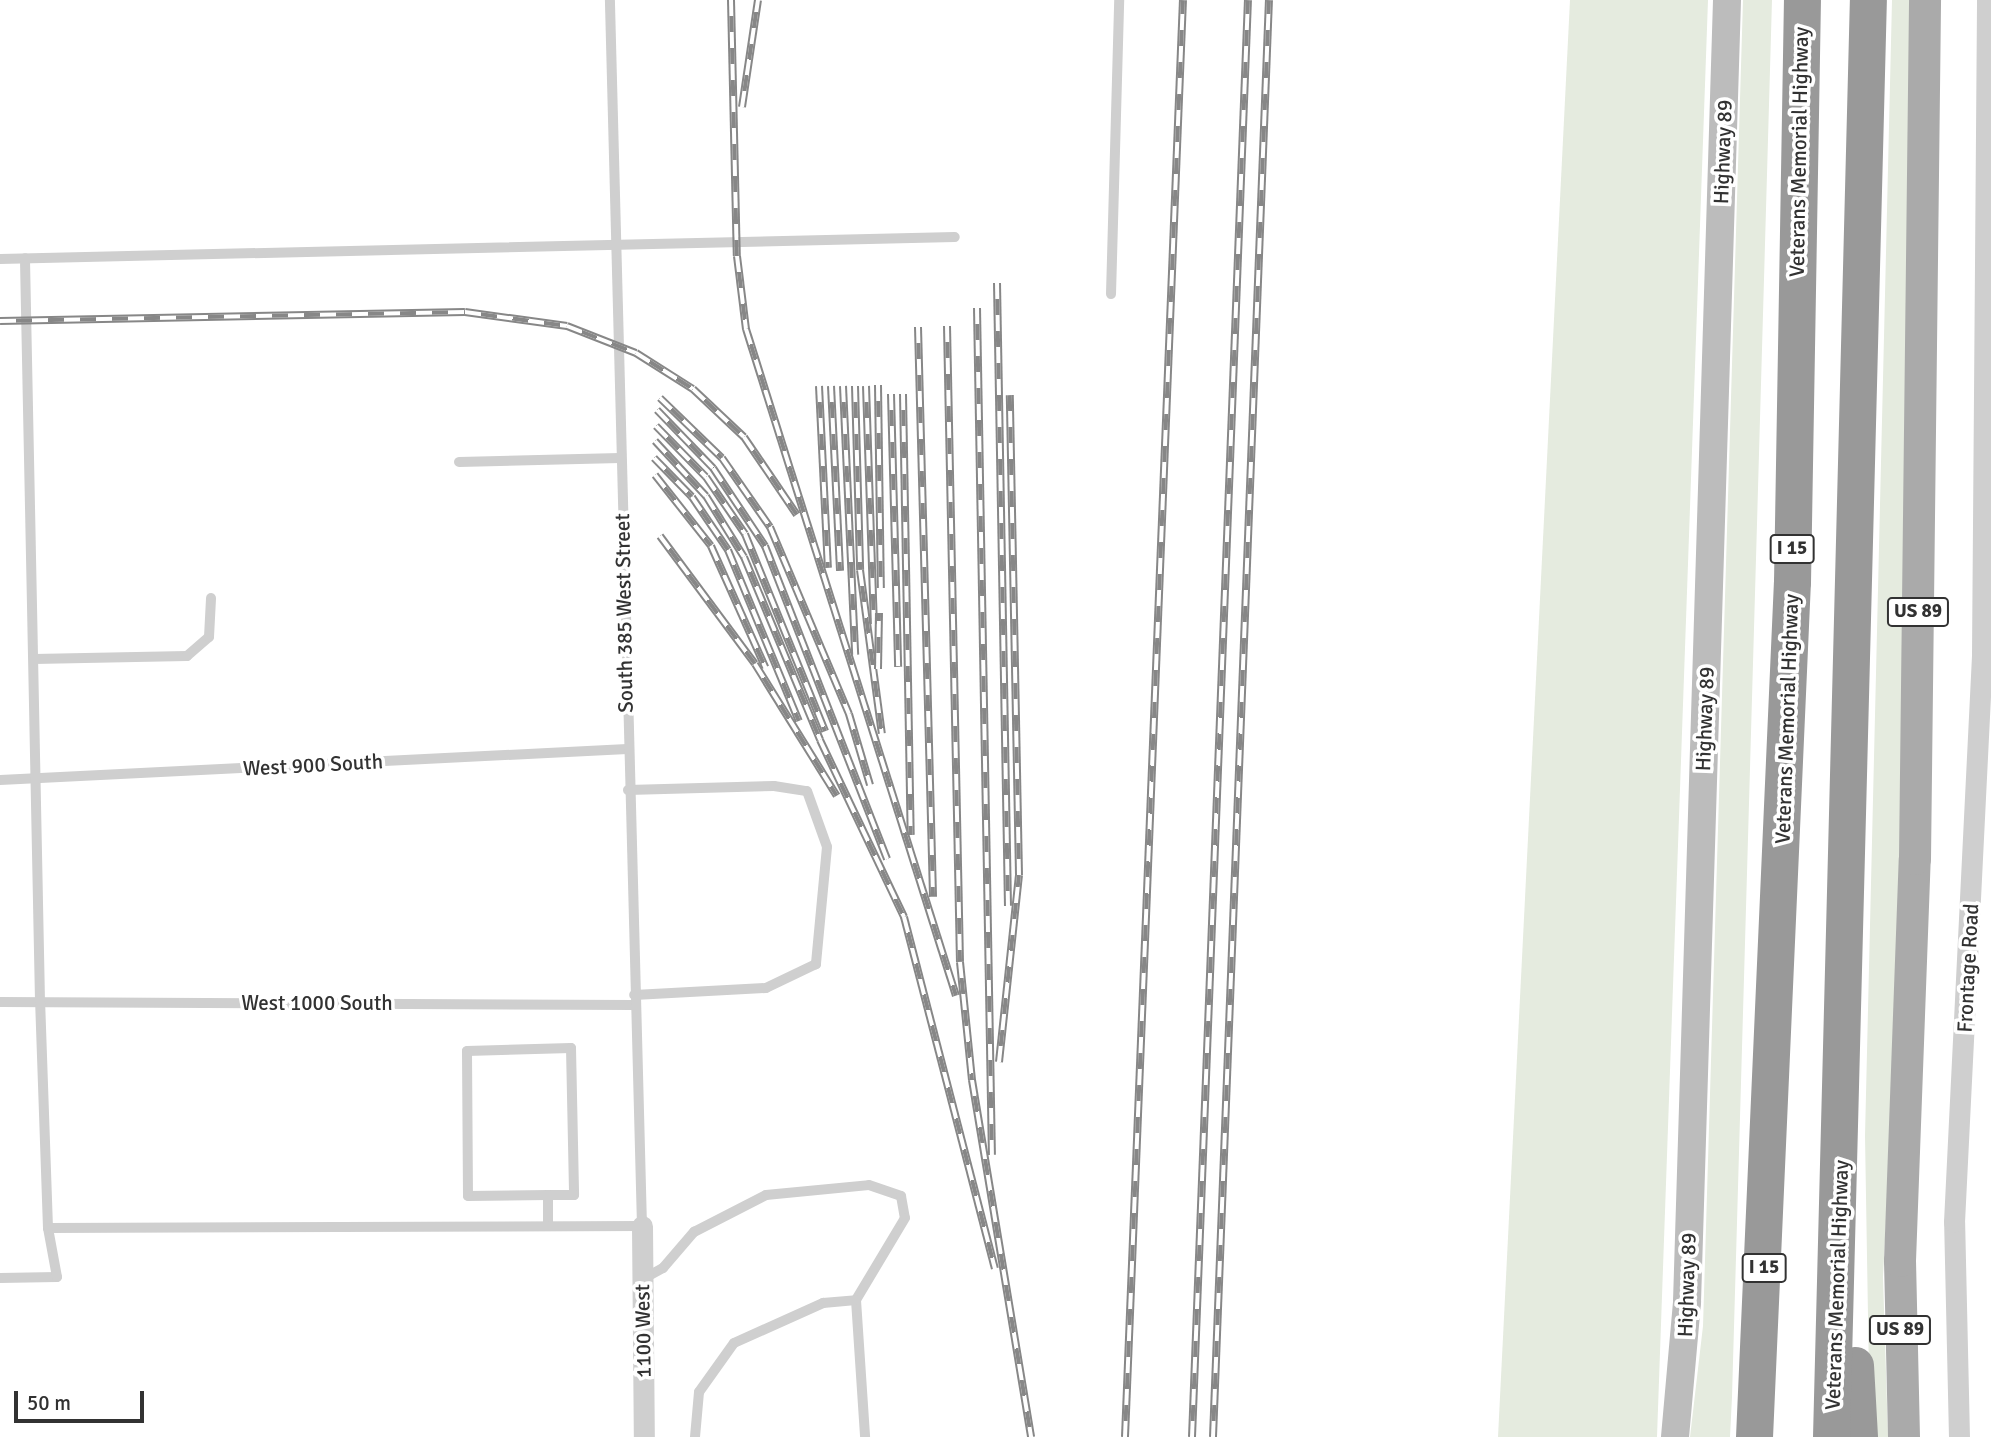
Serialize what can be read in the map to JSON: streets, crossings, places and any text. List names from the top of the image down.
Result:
{
  "streets": {
    "highway": ["Veterans Memorial Highway", "I 15"],
    "main road": ["Highway 89", "US 89"],
    "street": ["Frontage Road", "1100 West"],
    "lane": ["South 385 West Street", "West 900 South", "West 1000 South"]
  },
  "crossings": [
    ["South 385 West Street", "West 900 South"],
    ["South 385 West Street", "West 1000 South"],
    ["South 385 West Street", "1100 West"]
  ],
  "scale_bar": "50 m"
}
